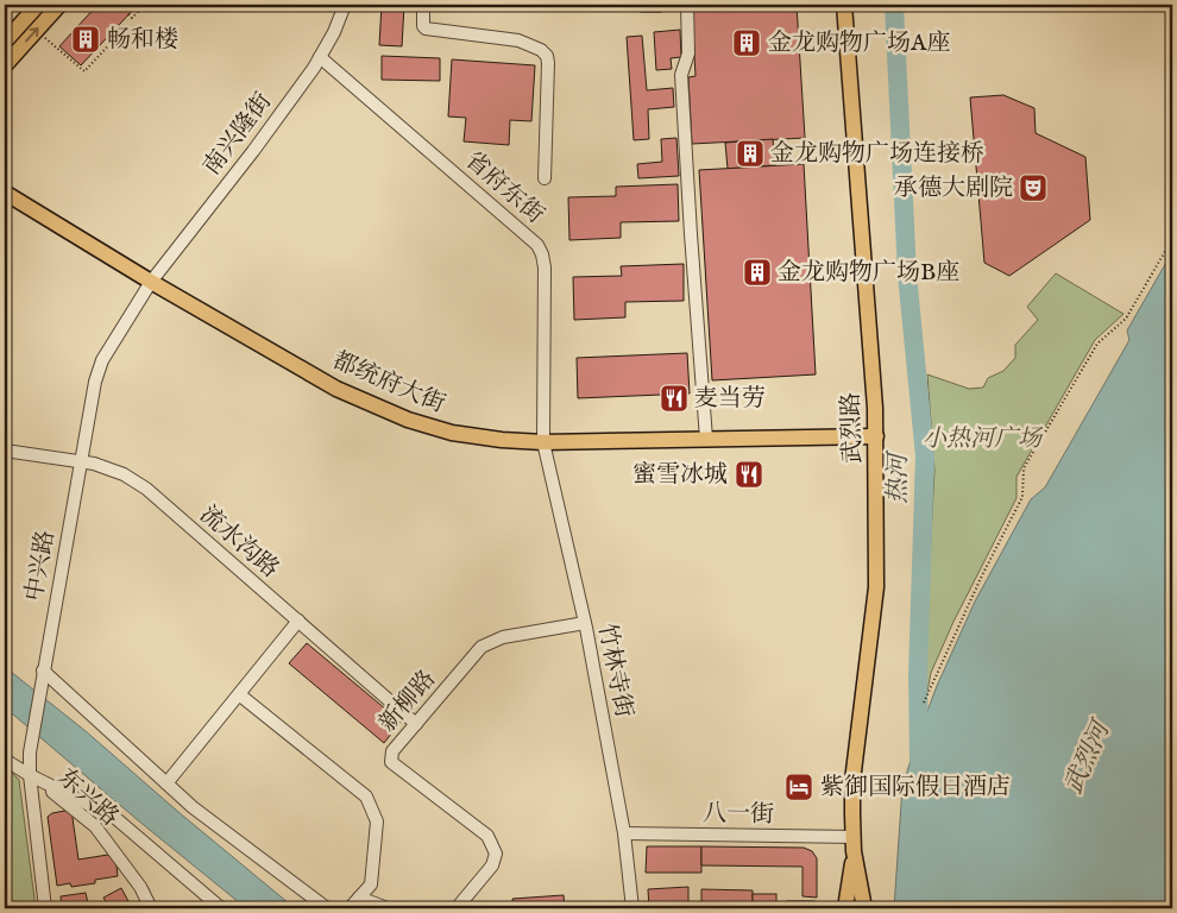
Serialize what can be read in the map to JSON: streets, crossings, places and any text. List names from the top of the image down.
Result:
{
  "streets": {
    "main road": ["都统府大街", "武烈路"],
    "street": [
      "南兴隆街",
      "省府东街",
      "流水沟路",
      "中兴路",
      "竹林寺街",
      "新柳路",
      "东兴路",
      "八一街"
    ]
  },
  "crossings": [
    ["南兴隆街", "省府东街"],
    ["南兴隆街", "都统府大街"],
    ["南兴隆街", "中兴路"],
    ["省府东街", "都统府大街"],
    ["省府东街", "竹林寺街"],
    ["都统府大街", "武烈路"],
    ["都统府大街", "中兴路"],
    ["都统府大街", "竹林寺街"],
    ["武烈路", "八一街"],
    ["流水沟路", "中兴路"],
    ["流水沟路", "新柳路"],
    ["中兴路", "东兴路"],
    ["竹林寺街", "新柳路"],
    ["竹林寺街", "八一街"]
  ],
  "water": ["热河", "武烈河"],
  "parks": ["小热河广场"],
  "places": {
    "building": [
      "畅和楼",
      "金龙购物广场A座",
      "金龙购物广场连接桥",
      "金龙购物广场B座"
    ],
    "theatre": ["承德大剧院"],
    "restaurant": ["麦当劳", "蜜雪冰城"],
    "hotel": ["紫御国际假日酒店"]
  }
}
